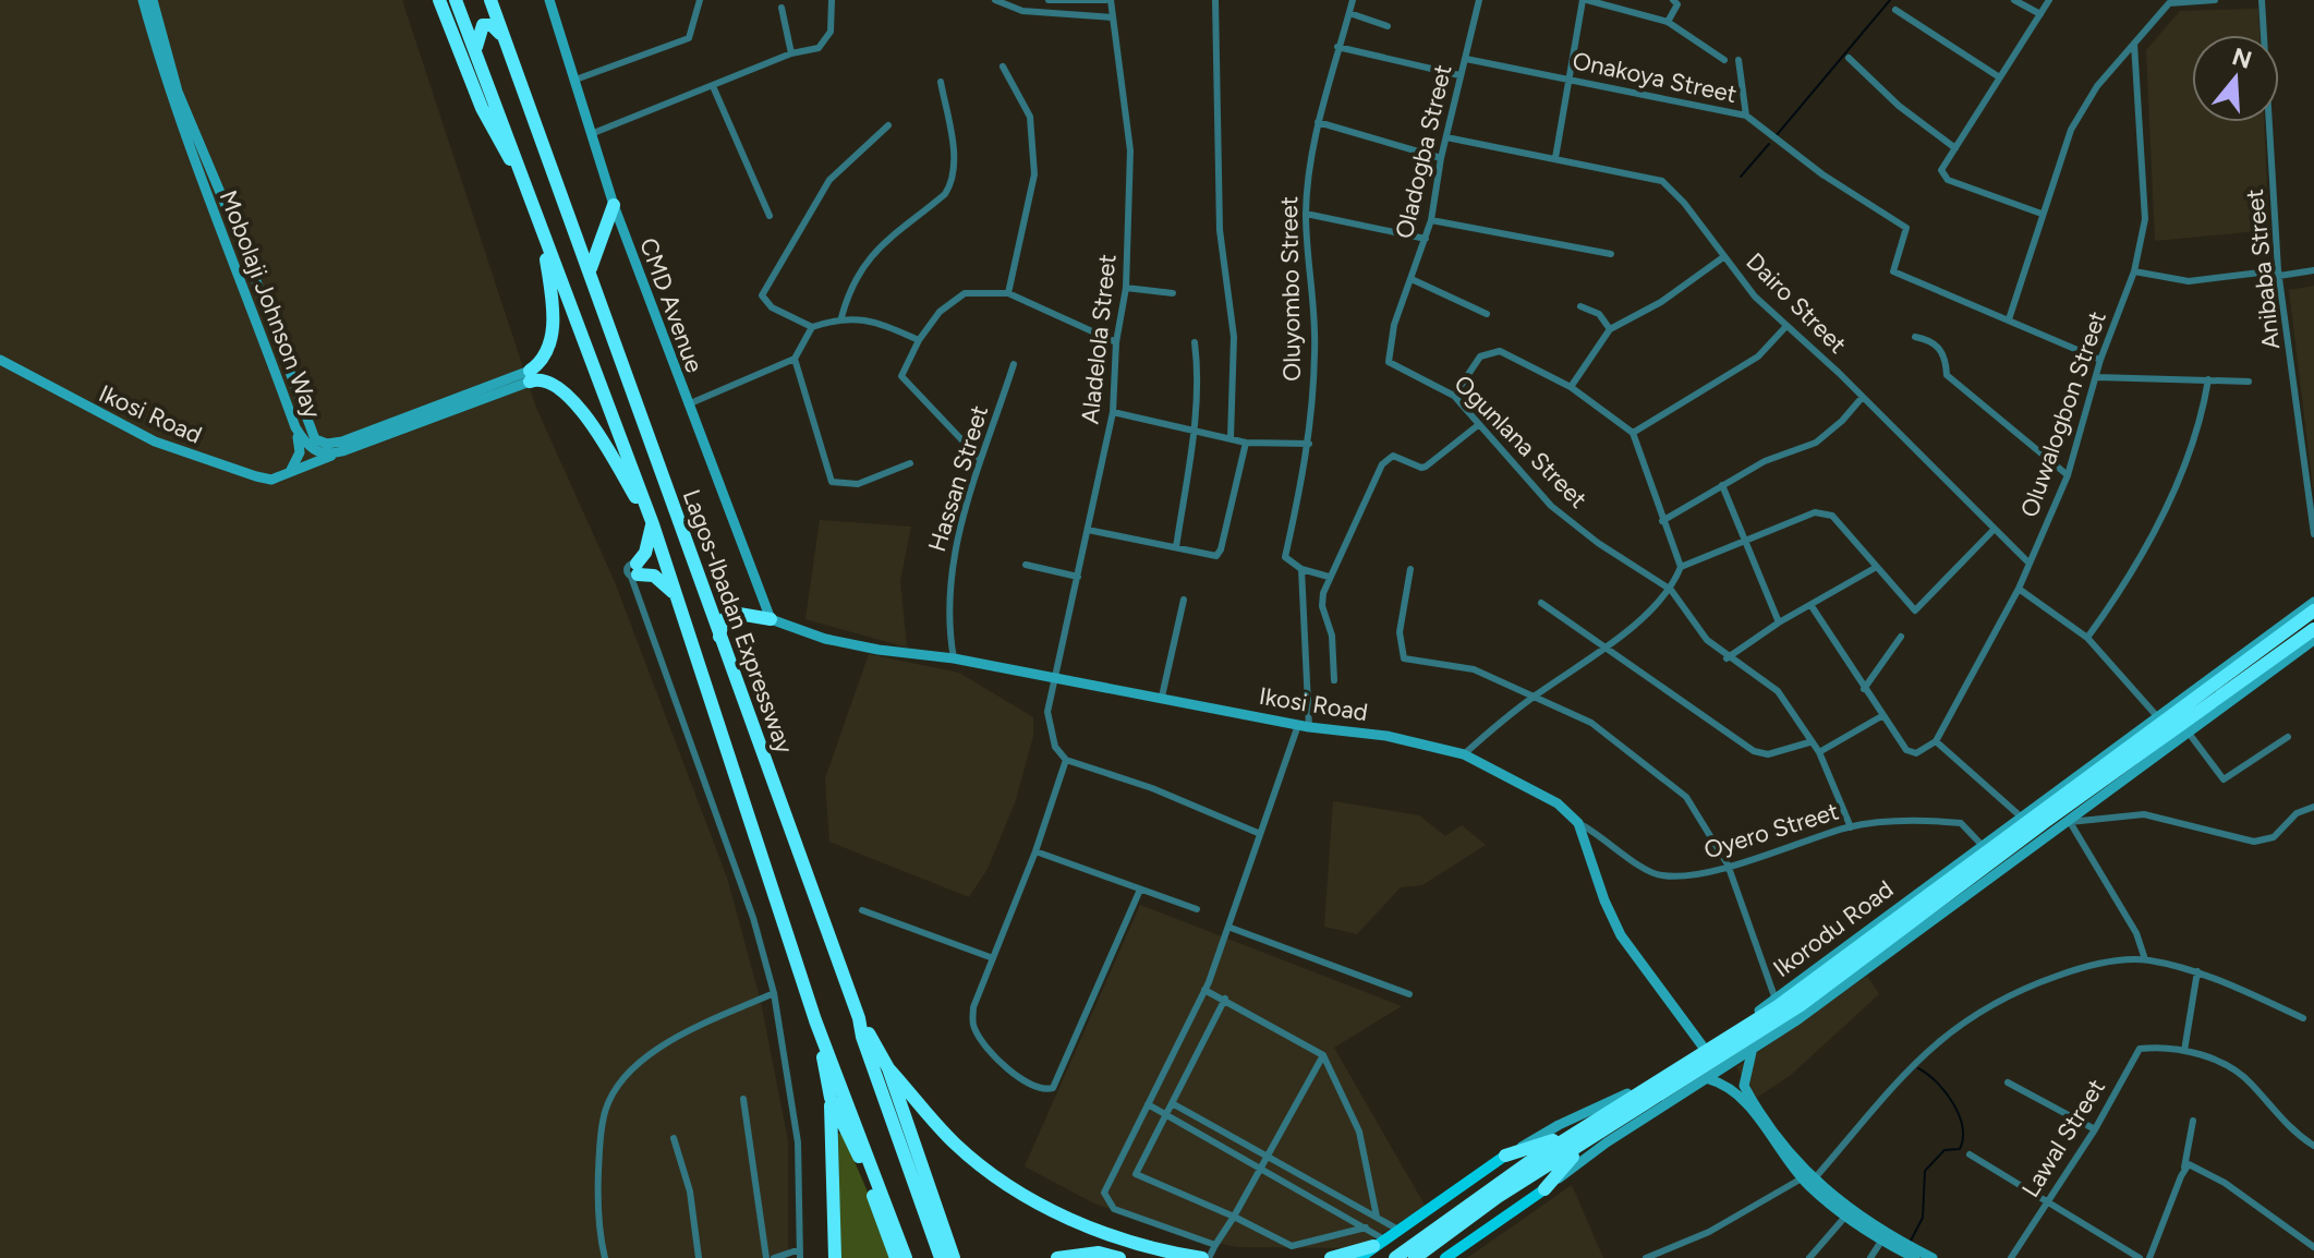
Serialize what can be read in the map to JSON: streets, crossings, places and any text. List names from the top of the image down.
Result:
{
  "streets": {
    "highway": ["Lagos-Ibadan Expressway", "Ikorodu Road"],
    "street": [
      "Onakoya Street",
      "Oladogba Street",
      "Anibaba Street",
      "Oluyombo Street",
      "Dairo Street",
      "Mobolaji Johnson Way",
      "CMD Avenue",
      "Aladelola Street",
      "Ikosi Road",
      "Oluwalogbon Street",
      "Ogunlana Street",
      "Hassan Street",
      "Oyero Street",
      "Lawal Street"
    ]
  },
  "crossings": [
    ["Onakoya Street", "Oladogba Street"],
    ["Oladogba Street", "Dairo Street"],
    ["Oladogba Street", "Ogunlana Street"],
    ["Oluyombo Street", "Ikosi Road"],
    ["Dairo Street", "Oluwalogbon Street"],
    ["Mobolaji Johnson Way", "Ikosi Road"],
    ["CMD Avenue", "Ikosi Road"],
    ["Aladelola Street", "Ikosi Road"],
    ["Ikosi Road", "Hassan Street"],
    ["Ikosi Road", "Oyero Street"],
    ["Ogunlana Street", "Oyero Street"],
    ["Oyero Street", "Ikorodu Road"]
  ],
  "north": "top"
}
